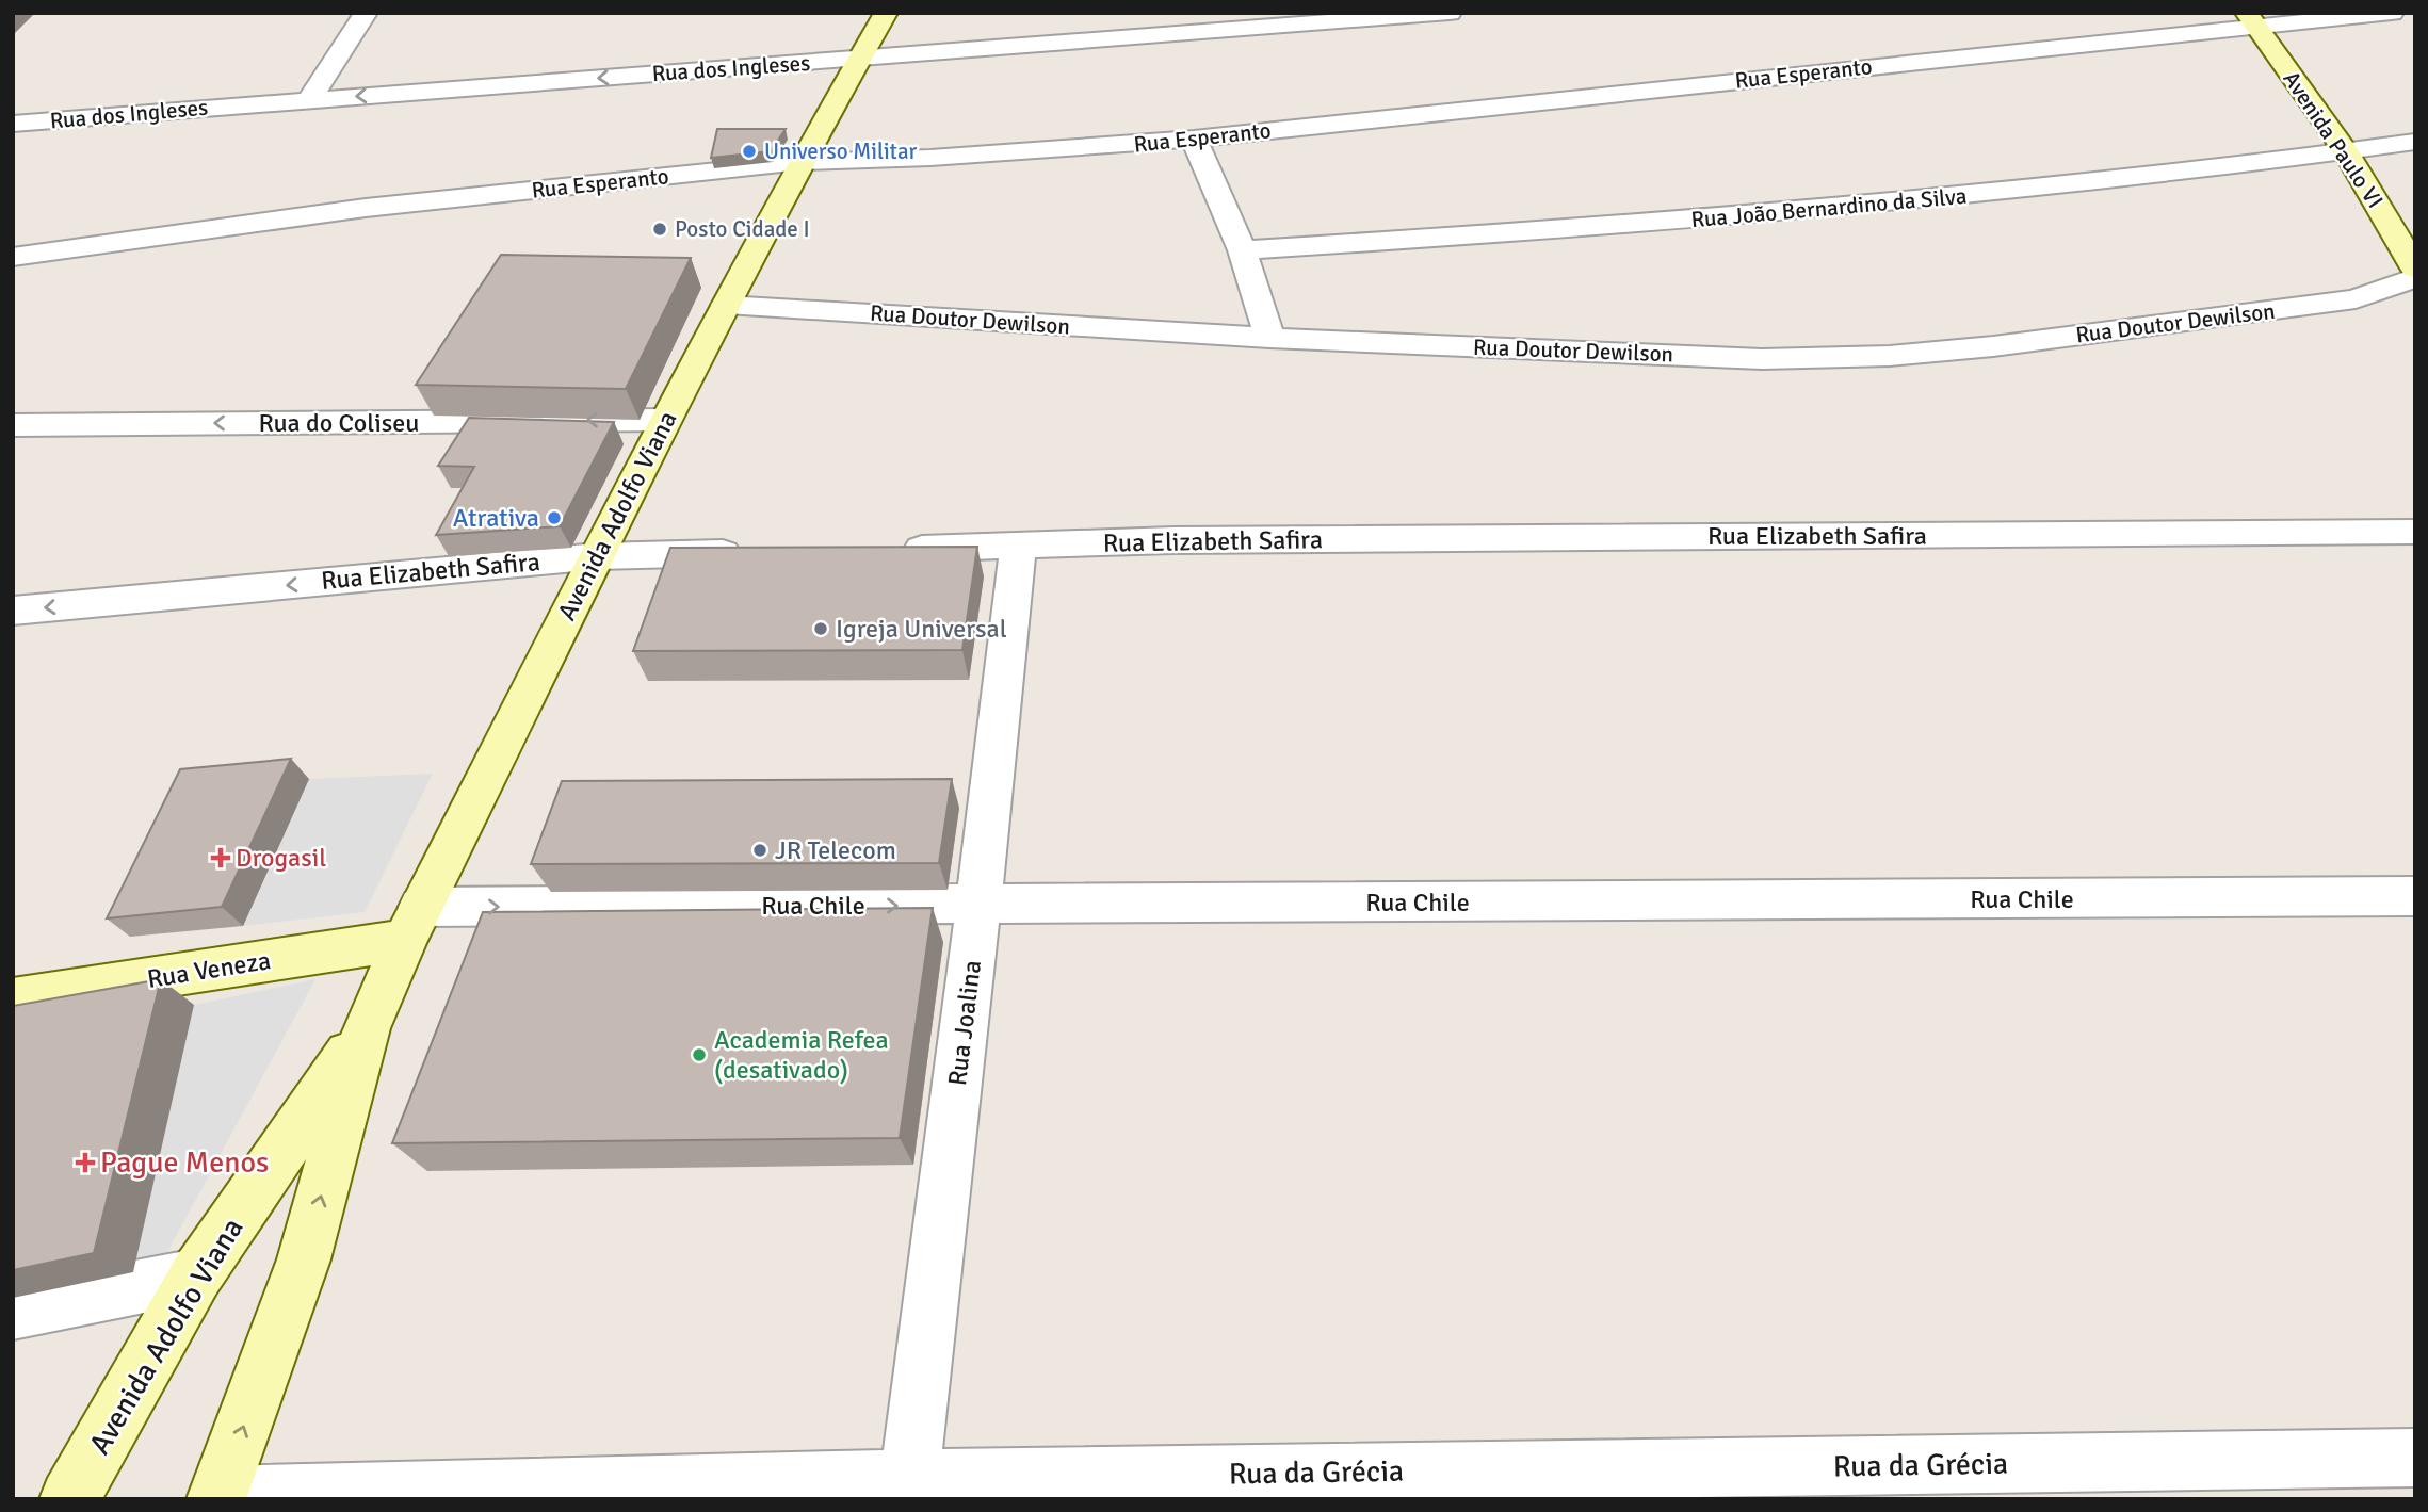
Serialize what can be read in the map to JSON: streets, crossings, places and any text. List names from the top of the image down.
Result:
{
  "streets": {
    "main road": ["Avenida Paulo VI", "Avenida Adolfo Viana", "Rua Veneza"],
    "street": [
      "Rua dos Ingleses",
      "Rua Esperanto",
      "Rua João Bernardino da Silva",
      "Rua Doutor Dewilson",
      "Rua do Coliseu",
      "Rua Elizabeth Safira",
      "Rua Chile",
      "Rua Joalina",
      "Rua da Grécia"
    ]
  },
  "crossings": [
    ["Rua dos Ingleses", "Avenida Adolfo Viana"],
    ["Rua Esperanto", "Avenida Paulo VI"],
    ["Rua Esperanto", "Avenida Adolfo Viana"],
    ["Avenida Paulo VI", "Rua João Bernardino da Silva"],
    ["Rua Doutor Dewilson", "Avenida Adolfo Viana"],
    ["Rua do Coliseu", "Avenida Adolfo Viana"],
    ["Avenida Adolfo Viana", "Rua Elizabeth Safira"],
    ["Avenida Adolfo Viana", "Rua Chile"],
    ["Avenida Adolfo Viana", "Rua Veneza"],
    ["Avenida Adolfo Viana", "Rua da Grécia"],
    ["Rua Elizabeth Safira", "Rua Joalina"],
    ["Rua Chile", "Rua Veneza"],
    ["Rua Chile", "Rua Joalina"],
    ["Rua Joalina", "Rua da Grécia"]
  ],
  "one_way": ["Rua dos Ingleses", "Rua do Coliseu"],
  "places": {
    "other": [
      "Universo Militar",
      "Posto Cidade I",
      "Atrativa",
      "Igreja Universal",
      "JR Telecom",
      "Academia Refea (desativado)"
    ],
    "health": ["Drogasil", "Pague Menos"]
  }
}
